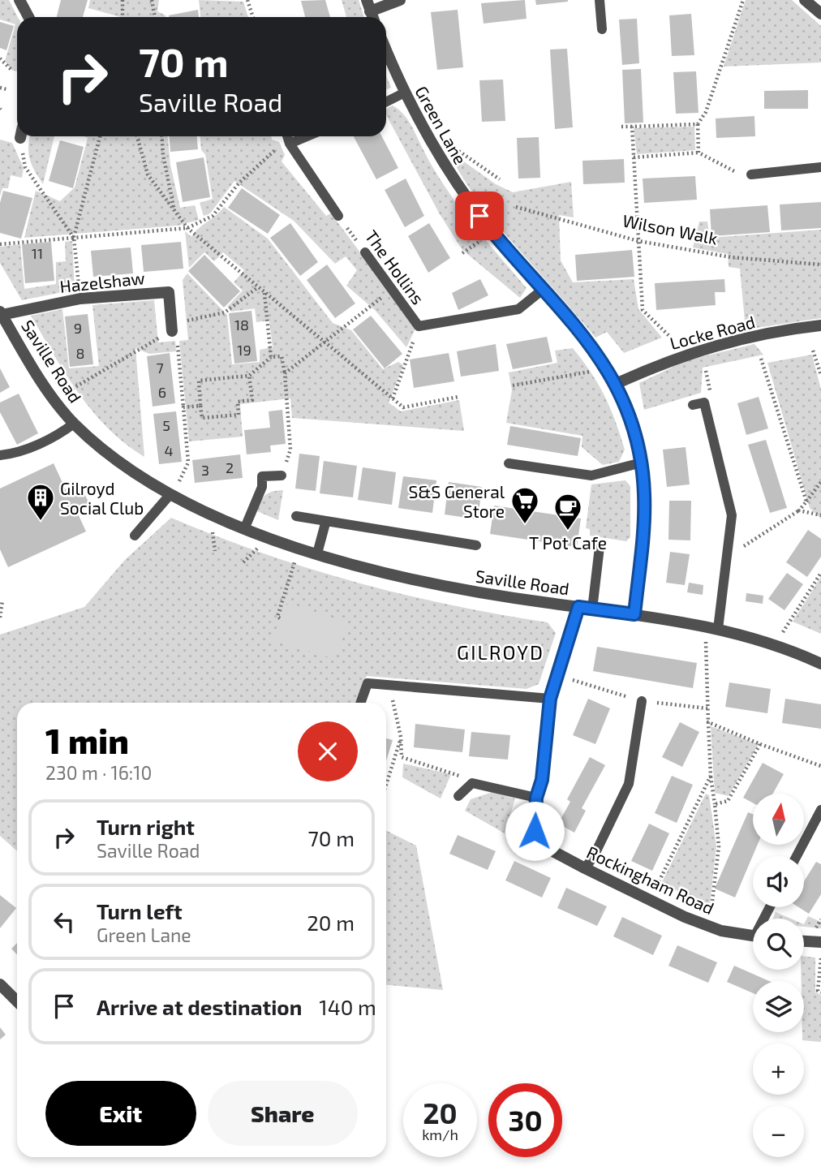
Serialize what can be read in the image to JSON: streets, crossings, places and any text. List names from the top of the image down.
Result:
{
  "streets": {
    "street": [
      "Green Lane",
      "Hazelshaw",
      "Locke Road",
      "Saville Road",
      "Rockingham Road"
    ],
    "lane": ["The Hollins"],
    "path": ["Wilson Walk"]
  },
  "crossings": [
    ["Green Lane", "The Hollins"],
    ["Green Lane", "Locke Road"],
    ["Green Lane", "Saville Road"],
    ["Hazelshaw", "Saville Road"],
    ["Saville Road", "Rockingham Road"]
  ],
  "districts": ["GILROYD"],
  "places": {
    "building": ["Gilroyd Social Club"],
    "supermarket": ["S&S General Store"],
    "cafe": ["T Pot Cafe"]
  },
  "house_numbers": [
    "11",
    "18",
    "9",
    "19",
    "8",
    "7",
    "6",
    "5",
    "4",
    "2",
    "3"
  ],
  "north": "top",
  "page": {
    "turn": ["70 m", "Saville Road"],
    "heading": ["1 min", "230 m · 16:10"],
    "map_buttons": ["+", "−"],
    "list": [
      {
        "name": "Turn right",
        "note": "Saville Road",
        "value": "70 m"
      },
      {
        "name": "Turn left",
        "note": "Green Lane",
        "value": "20 m"
      },
      {
        "name": "Arrive at destination",
        "value": "140 m"
      }
    ],
    "buttons": ["Exit", "Share"],
    "speed": "20 km/h",
    "limit": "30"
  }
}
